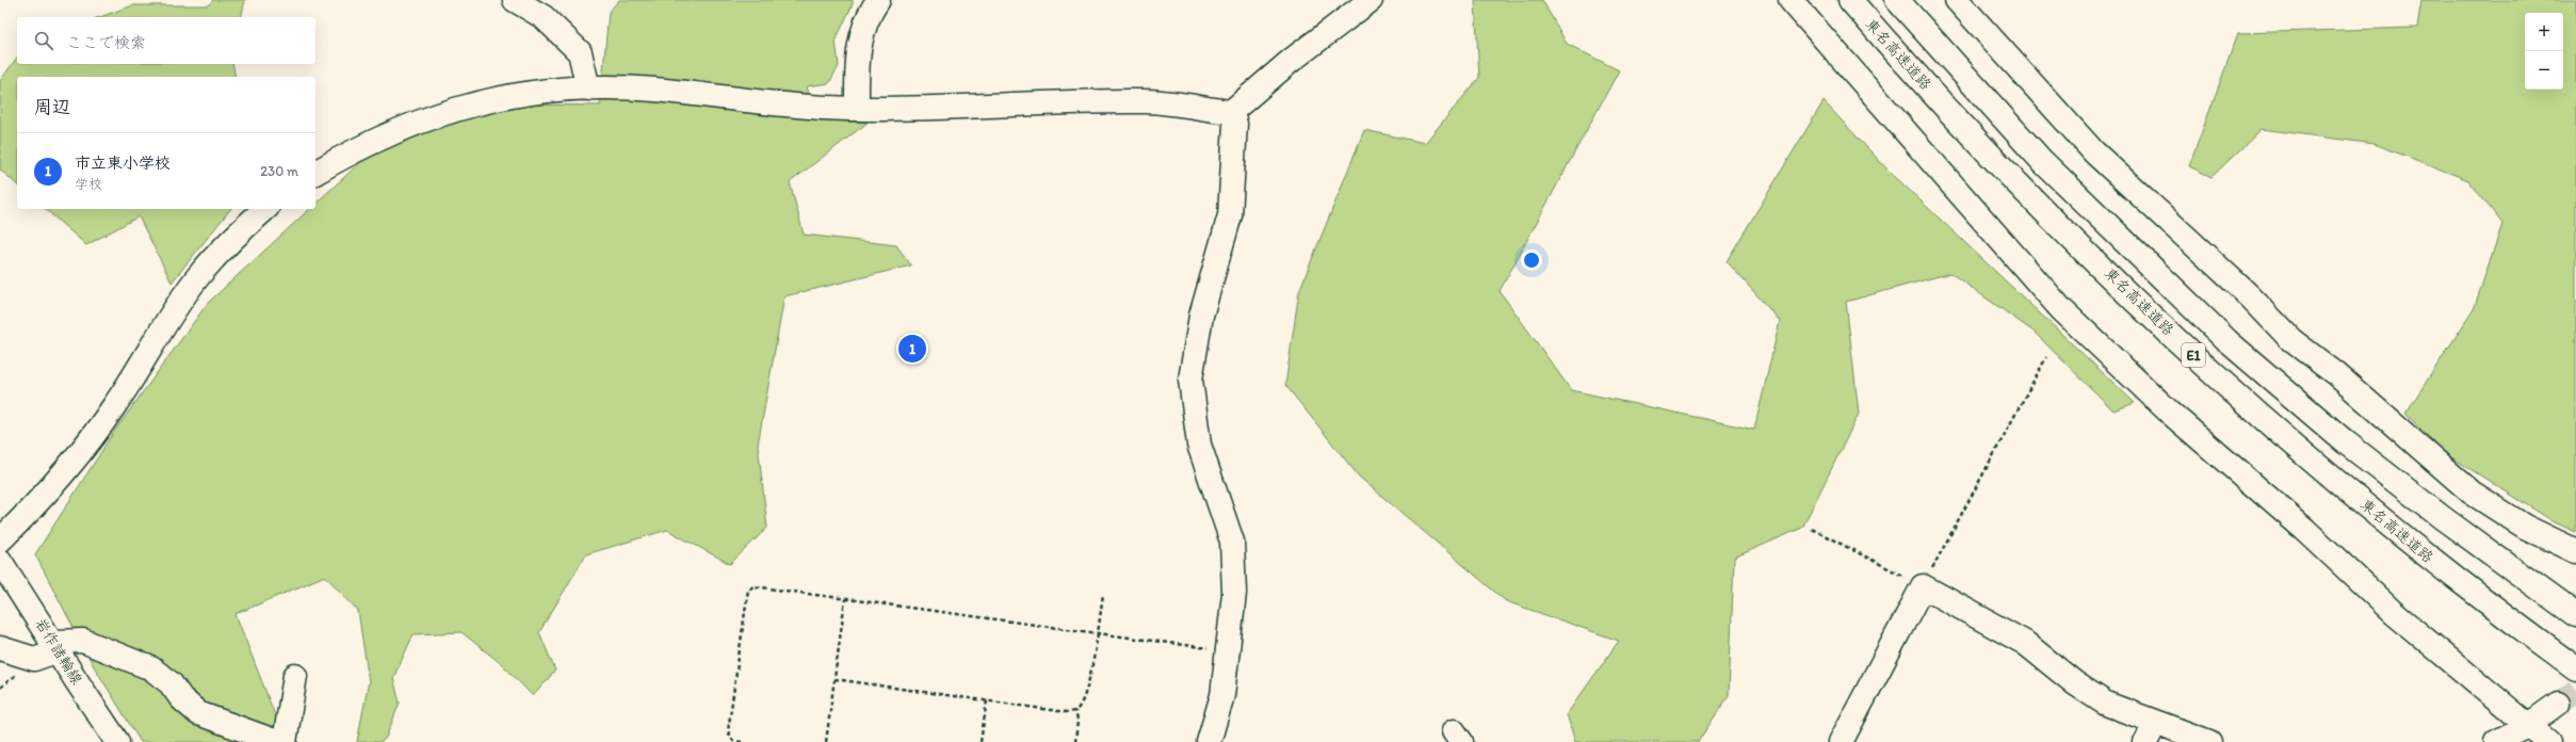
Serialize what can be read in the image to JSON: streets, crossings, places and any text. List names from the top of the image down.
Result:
{
  "streets": {
    "main road": ["東名高速道路", "E1", "岩作諸輪線"]
  },
  "page": {
    "map_buttons": ["+", "−"],
    "search": "ここで検索",
    "heading": "周辺",
    "list": [
      {
        "mark": "1",
        "name": "市立東小学校",
        "note": "学校",
        "value": "230 m"
      }
    ],
    "pins": "1"
  }
}
